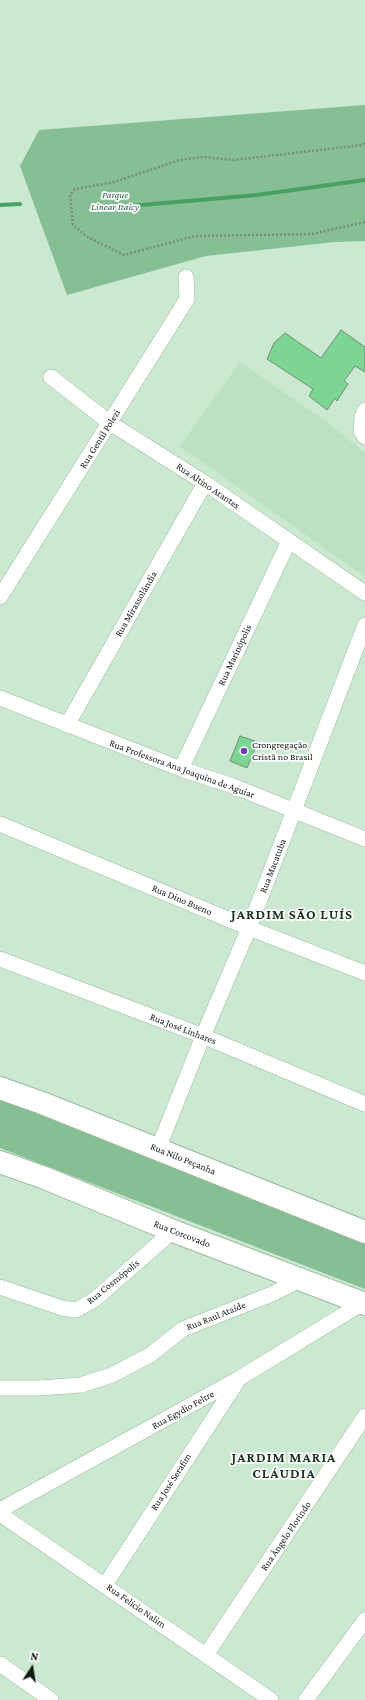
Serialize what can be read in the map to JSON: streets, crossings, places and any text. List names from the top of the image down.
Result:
{
  "streets": {
    "street": [
      "Rua Gentil Polezi",
      "Rua Altino Arantes",
      "Rua Mirassolândia",
      "Rua Marinópolis",
      "Rua Professora Ana Joaquina de Aguiar",
      "Rua Macatuba",
      "Rua Dino Bueno",
      "Rua José Linhares",
      "Rua Nilo Peçanha",
      "Rua Corcovado",
      "Rua Cosmópolis",
      "Rua Raul Ataíde",
      "Rua Egydio Feltre",
      "Rua José Serafim",
      "Rua Ângelo Florindo",
      "Rua Felício Nalim"
    ]
  },
  "crossings": [
    ["Rua Gentil Polezi", "Rua Altino Arantes"],
    ["Rua Altino Arantes", "Rua Mirassolândia"],
    ["Rua Altino Arantes", "Rua Marinópolis"],
    ["Rua Mirassolândia", "Rua Professora Ana Joaquina de Aguiar"],
    ["Rua Marinópolis", "Rua Professora Ana Joaquina de Aguiar"],
    ["Rua Professora Ana Joaquina de Aguiar", "Rua Macatuba"],
    ["Rua Macatuba", "Rua Dino Bueno"],
    ["Rua Macatuba", "Rua José Linhares"],
    ["Rua Macatuba", "Rua Nilo Peçanha"],
    ["Rua Corcovado", "Rua Cosmópolis"],
    ["Rua Corcovado", "Rua Raul Ataíde"],
    ["Rua Corcovado", "Rua Egydio Feltre"],
    ["Rua Egydio Feltre", "Rua José Serafim"],
    ["Rua José Serafim", "Rua Felício Nalim"],
    ["Rua Ângelo Florindo", "Rua Felício Nalim"]
  ],
  "districts": ["JARDIM SÃO LUÍS", "JARDIM MARIA CLÁUDIA"],
  "parks": ["Parque Linear Itaicy"],
  "places": ["Crongregação Cristã no Brasil"],
  "north": "top"
}
